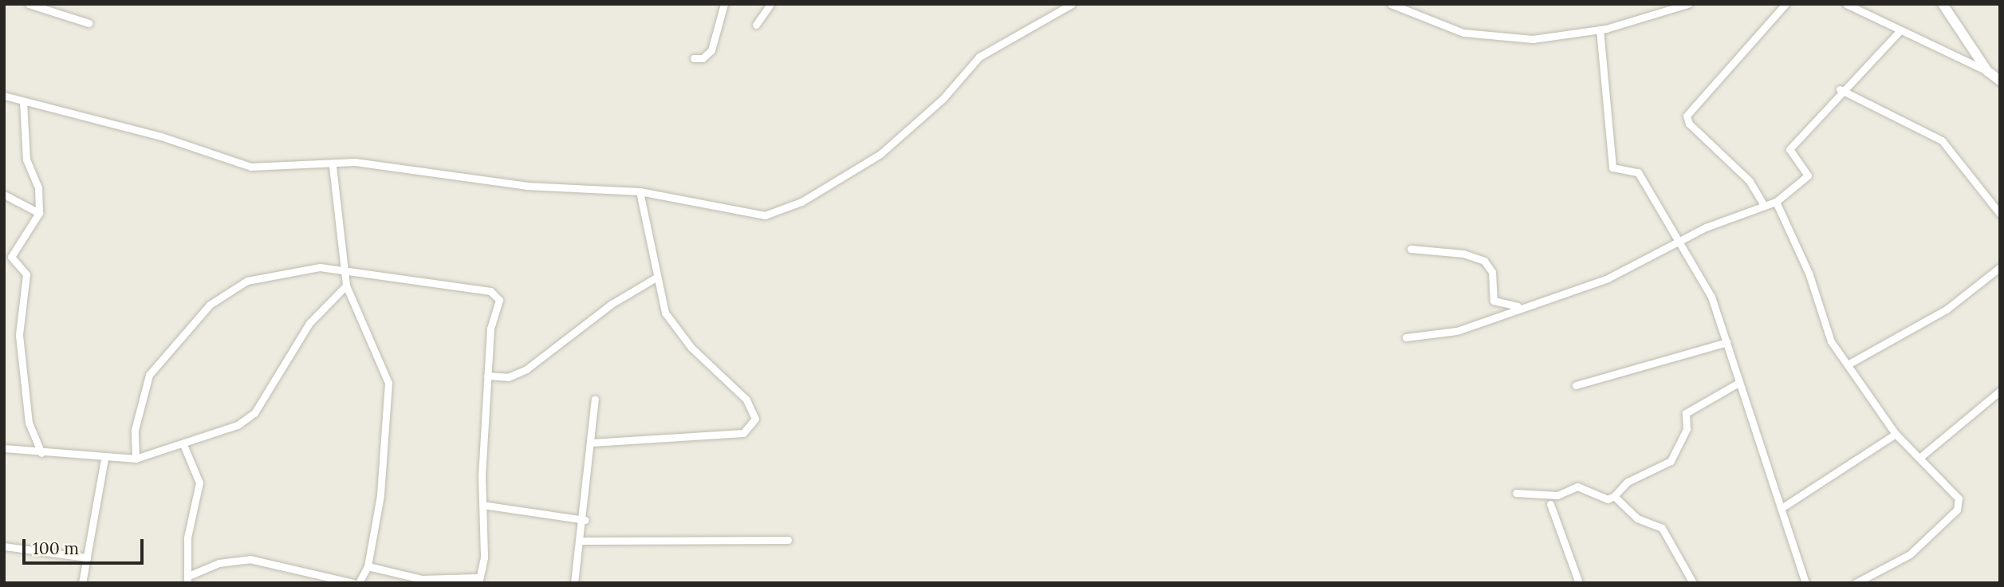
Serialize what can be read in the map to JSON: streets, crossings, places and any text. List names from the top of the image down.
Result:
{
  "scale_bar": "100 m"
}
